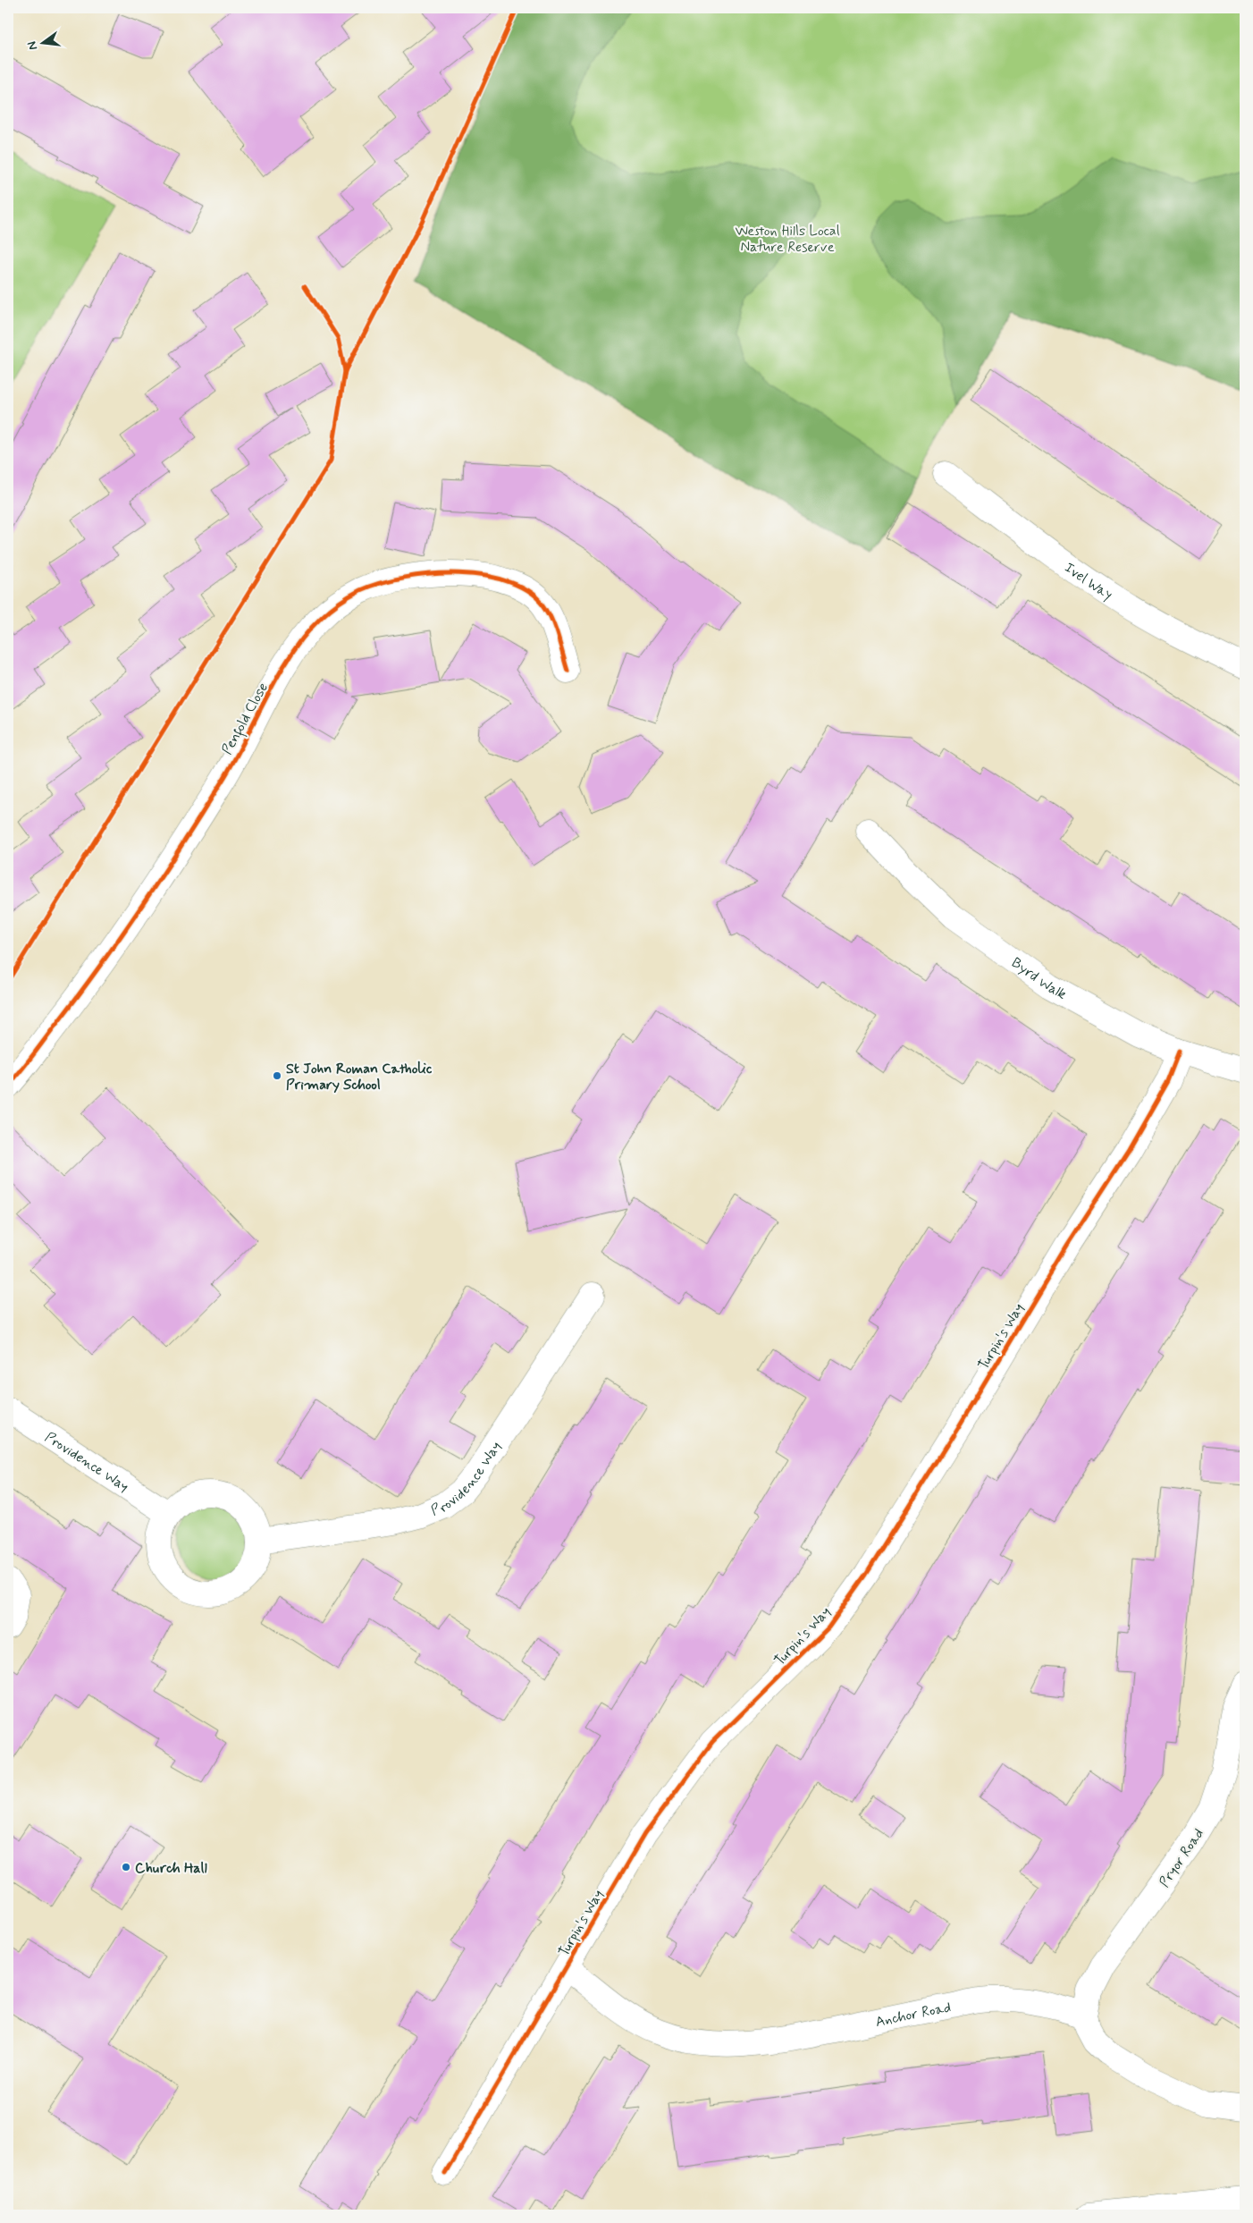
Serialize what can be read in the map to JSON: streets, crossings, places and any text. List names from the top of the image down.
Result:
{
  "streets": {
    "street": [
      "Ivel Way",
      "Penfold Close",
      "Byrd Walk",
      "Turpin's Way",
      "Providence Way",
      "Pryor Road",
      "Anchor Road"
    ]
  },
  "crossings": [
    ["Byrd Walk", "Turpin's Way"],
    ["Turpin's Way", "Anchor Road"],
    ["Pryor Road", "Anchor Road"]
  ],
  "parks": ["Weston Hills Local Nature Reserve"],
  "places": ["St John Roman Catholic Primary School", "Church Hall"],
  "north": "left"
}
